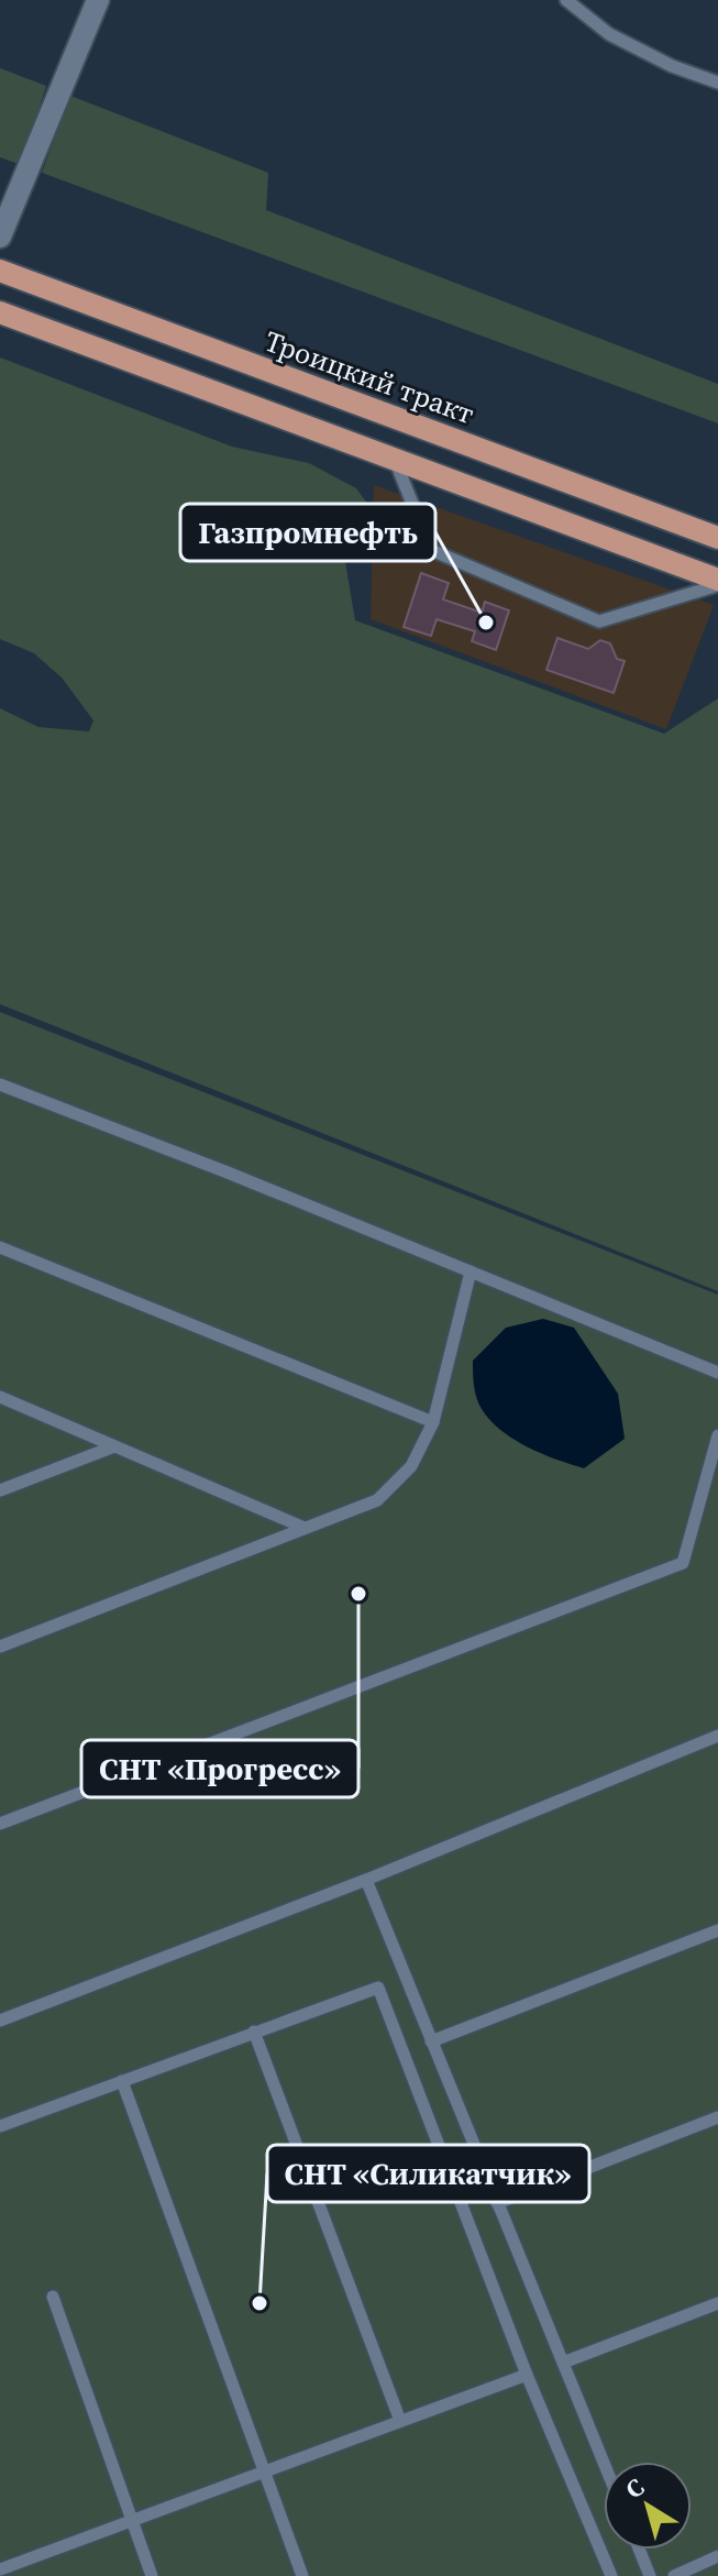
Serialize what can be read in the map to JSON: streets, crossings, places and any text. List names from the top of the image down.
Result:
{
  "streets": {
    "main road": ["Троицкий тракт"]
  },
  "places": ["Газпромнефть", "СНТ «Прогресс»", "СНТ «Силикатчик»"],
  "north": "top left"
}
